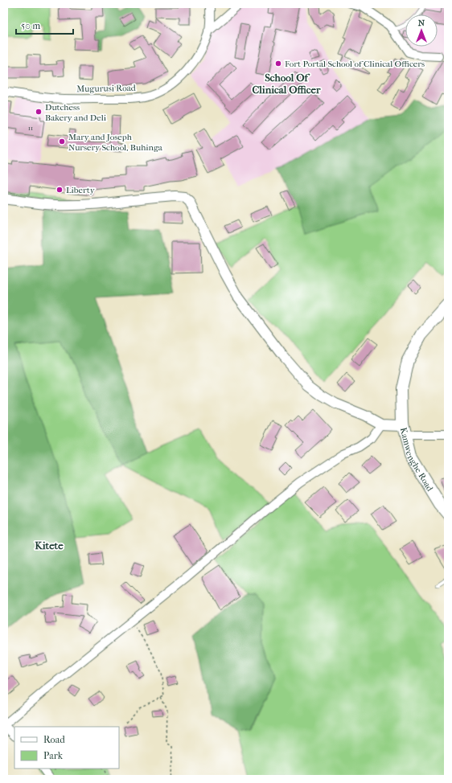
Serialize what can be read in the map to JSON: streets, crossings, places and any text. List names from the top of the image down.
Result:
{
  "streets": {
    "main road": ["Kamwenghe Road"],
    "street": ["Mugurusi Road"]
  },
  "districts": ["School Of Clinical Officer", "Kitete"],
  "places": [
    "Fort Portal School of Clinical Officers",
    "Dutchess Bakery and Deli",
    "Mary and Joseph Nursery School, Buhinga",
    "Liberty"
  ],
  "house_numbers": ["11"],
  "legend": ["Road", "Park"],
  "scale_bar": "50 m",
  "north": "top"
}
